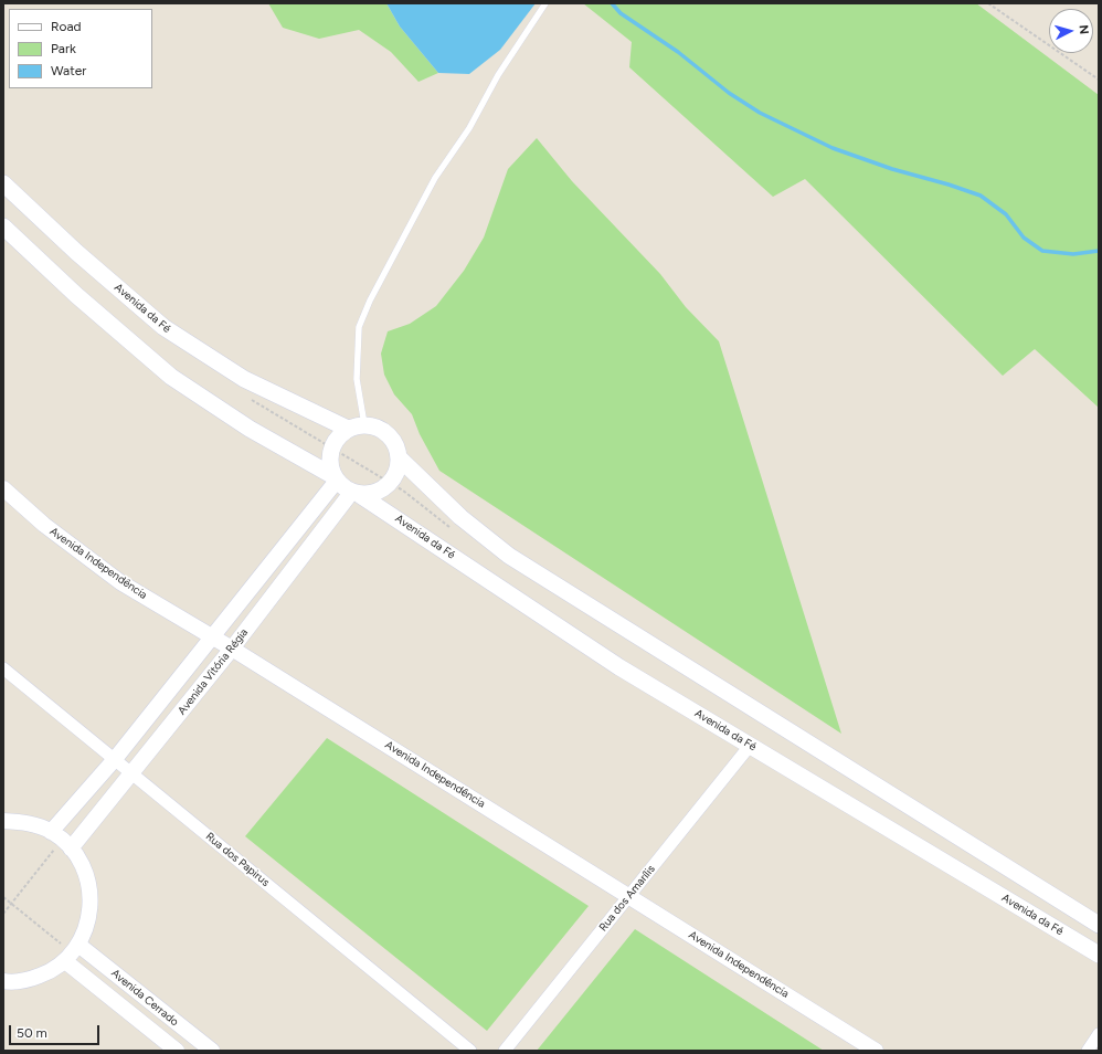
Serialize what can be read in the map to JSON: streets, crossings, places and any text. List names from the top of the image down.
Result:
{
  "streets": {
    "main road": ["Avenida da Fé"],
    "street": [
      "Avenida Independência",
      "Avenida Vitória Régia",
      "Rua dos Papirus",
      "Rua dos Amarílis",
      "Avenida Cerrado"
    ]
  },
  "crossings": [
    ["Avenida da Fé", "Avenida Vitória Régia"],
    ["Avenida da Fé", "Rua dos Amarílis"],
    ["Avenida Independência", "Avenida Vitória Régia"],
    ["Avenida Independência", "Rua dos Amarílis"],
    ["Avenida Vitória Régia", "Rua dos Papirus"]
  ],
  "legend": ["Road", "Park", "Water"],
  "scale_bar": "50 m",
  "north": "right"
}
